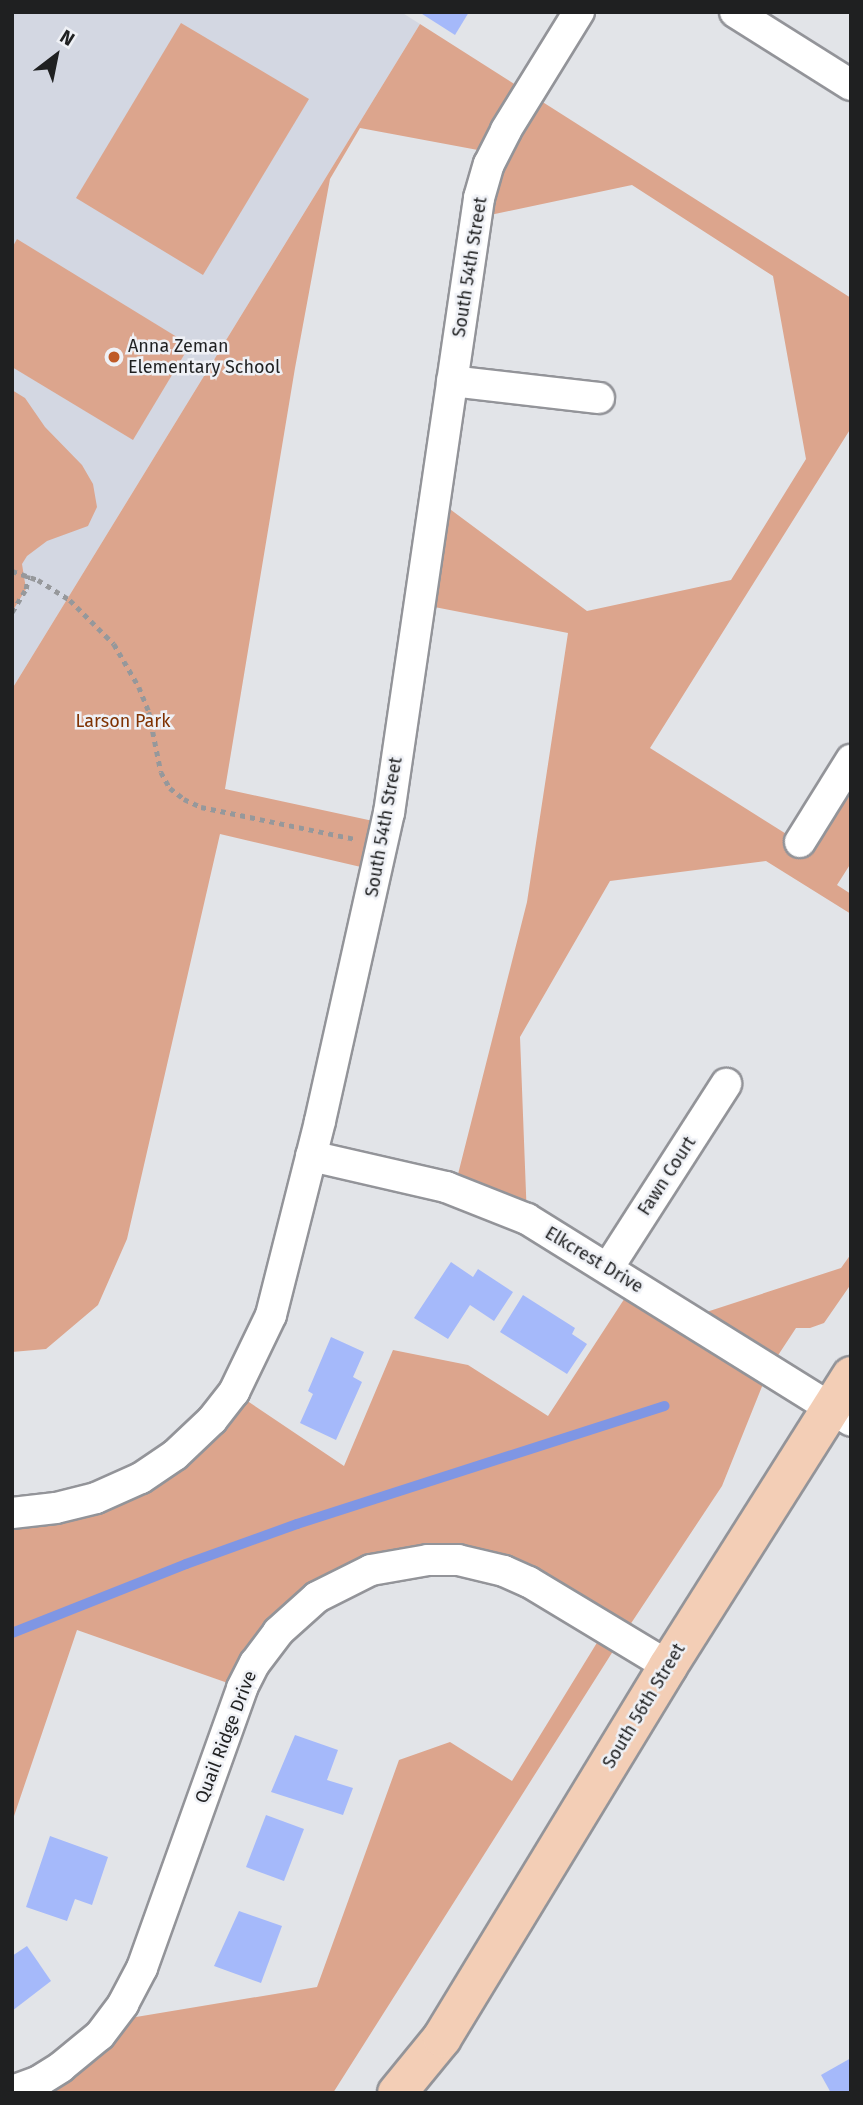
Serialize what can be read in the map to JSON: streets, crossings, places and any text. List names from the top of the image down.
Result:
{
  "streets": {
    "main road": ["South 56th Street"],
    "street": [
      "South 54th Street",
      "Fawn Court",
      "Elkcrest Drive",
      "Quail Ridge Drive"
    ]
  },
  "crossings": [
    ["South 54th Street", "Elkcrest Drive"],
    ["Fawn Court", "Elkcrest Drive"],
    ["Elkcrest Drive", "South 56th Street"],
    ["South 56th Street", "Quail Ridge Drive"]
  ],
  "parks": ["Larson Park"],
  "places": ["Anna Zeman Elementary School"],
  "north": "top right"
}
